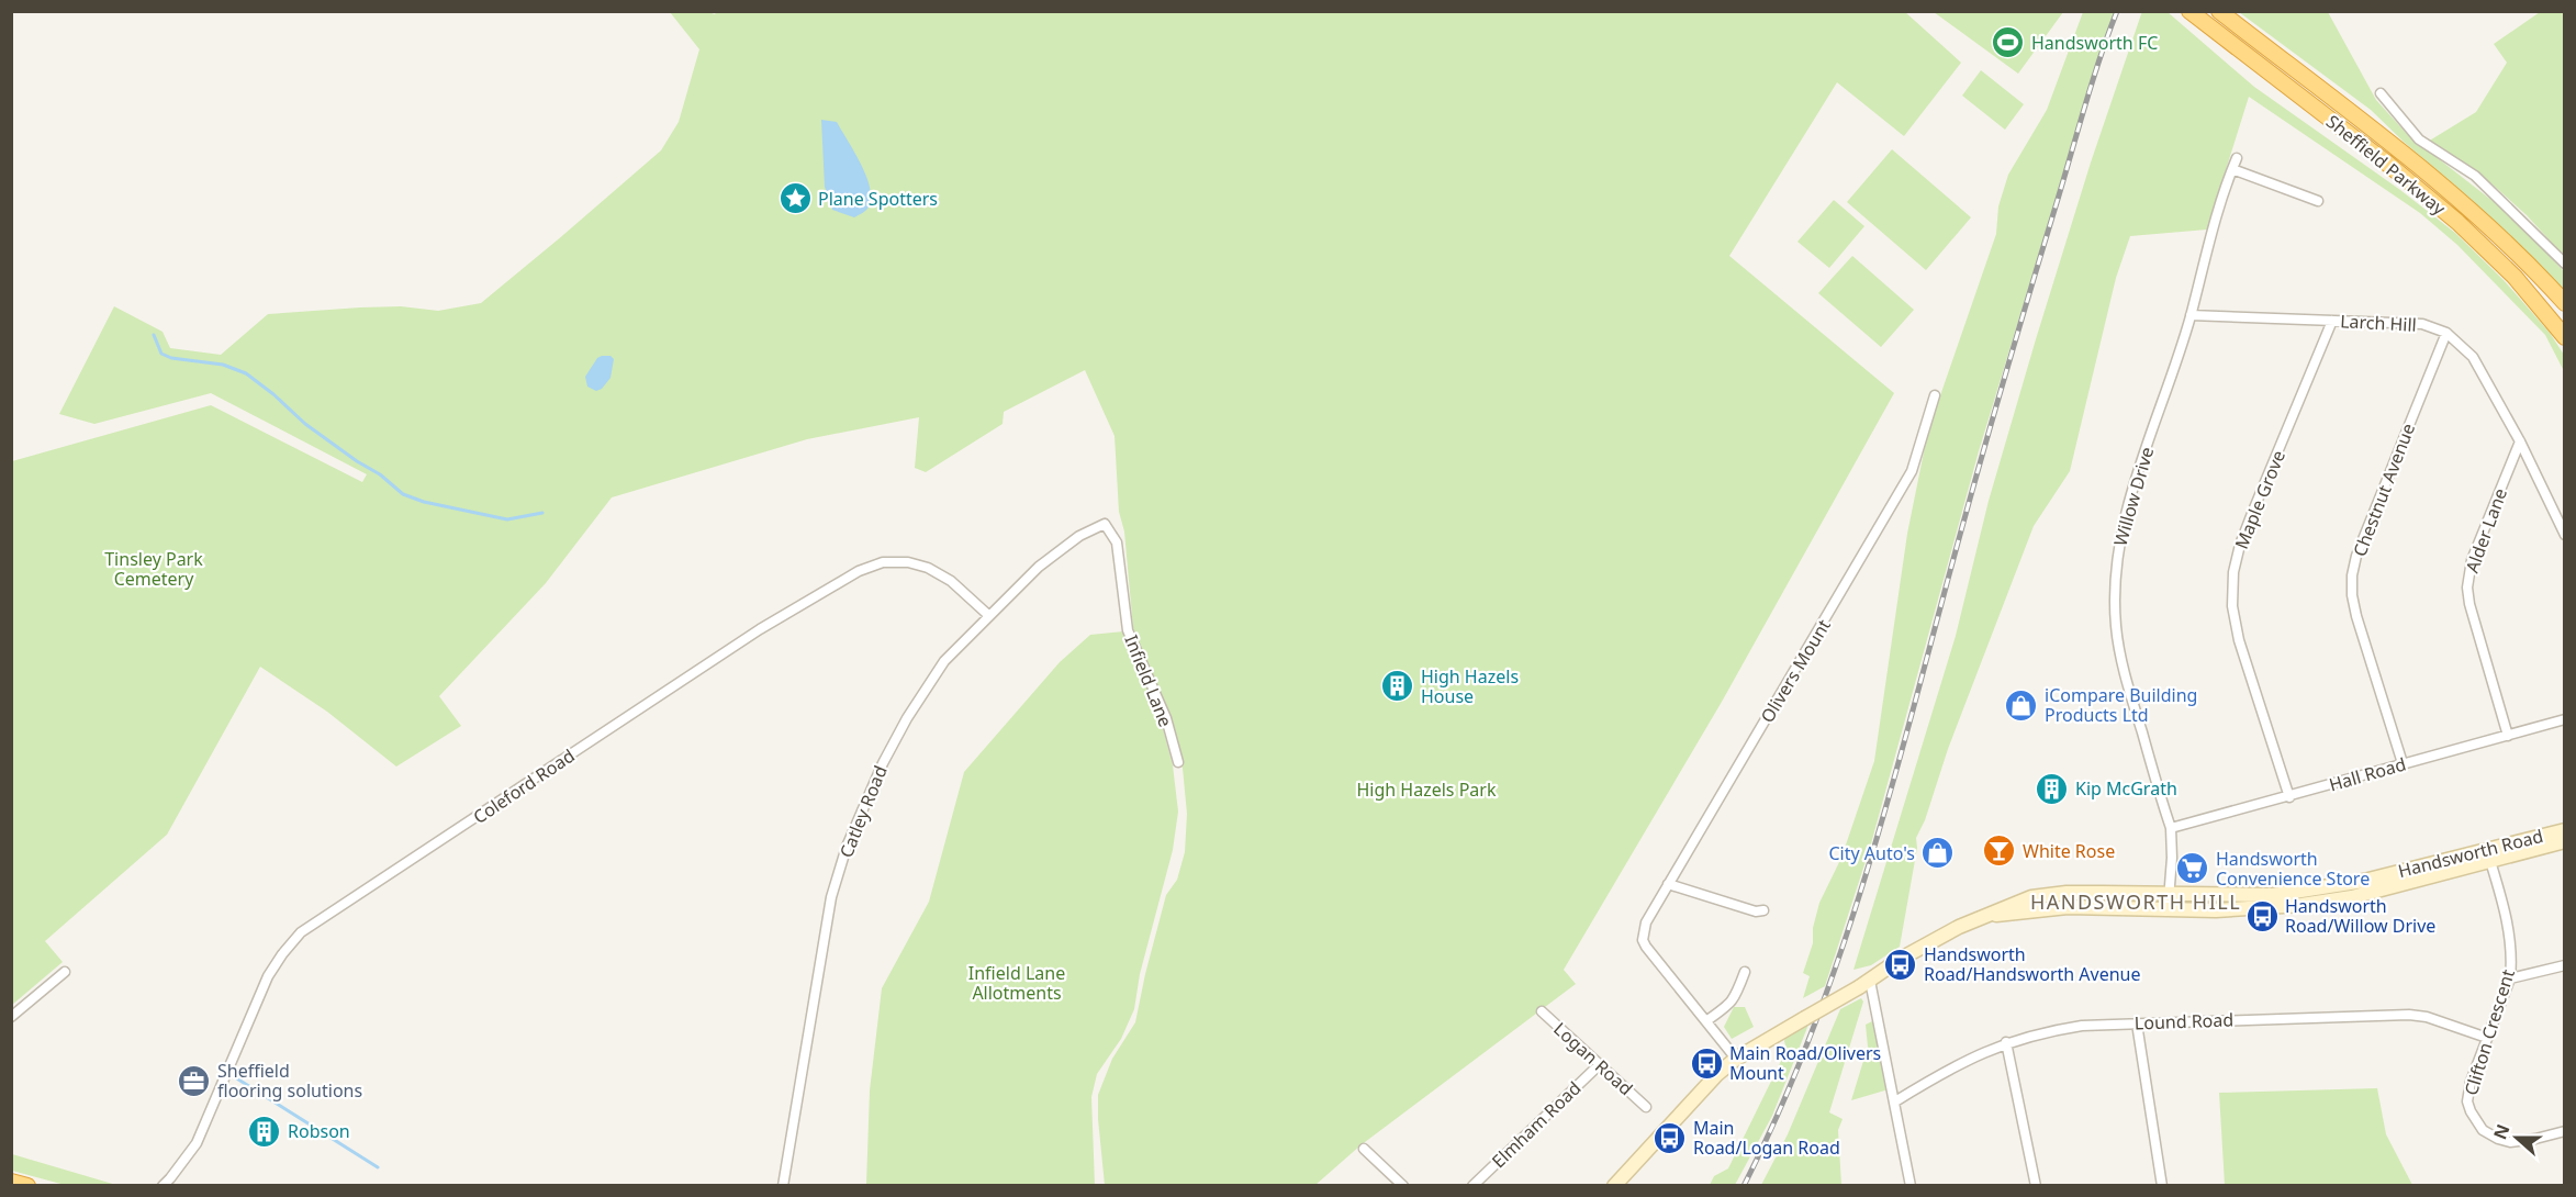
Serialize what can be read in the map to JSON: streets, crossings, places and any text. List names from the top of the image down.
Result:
{
  "streets": {
    "highway": ["Sheffield Parkway"],
    "main road": ["Handsworth Road"],
    "street": [
      "Larch Hill",
      "Chestnut Avenue",
      "Willow Drive",
      "Maple Grove",
      "Alder Lane",
      "Olivers Mount",
      "Infield Lane",
      "Hall Road",
      "Coleford Road",
      "Catley Road",
      "Lound Road",
      "Clifton Crescent",
      "Logan Road",
      "Elmham Road"
    ]
  },
  "crossings": [
    ["Larch Hill", "Chestnut Avenue"],
    ["Larch Hill", "Willow Drive"],
    ["Larch Hill", "Maple Grove"],
    ["Larch Hill", "Alder Lane"],
    ["Chestnut Avenue", "Hall Road"],
    ["Willow Drive", "Hall Road"],
    ["Willow Drive", "Handsworth Road"],
    ["Maple Grove", "Hall Road"],
    ["Alder Lane", "Hall Road"],
    ["Infield Lane", "Catley Road"],
    ["Coleford Road", "Catley Road"],
    ["Handsworth Road", "Clifton Crescent"],
    ["Lound Road", "Clifton Crescent"],
    ["Logan Road", "Elmham Road"]
  ],
  "districts": ["HANDSWORTH HILL"],
  "parks": ["Tinsley Park Cemetery", "High Hazels Park", "Infield Lane Allotments"],
  "places": {
    "sports": ["Handsworth FC"],
    "place": ["Plane Spotters"],
    "building": ["High Hazels House", "Kip McGrath", "Robson"],
    "shop": ["iCompare Building Products Ltd", "City Auto's"],
    "bar": ["White Rose"],
    "supermarket": ["Handsworth Convenience Store"],
    "bus stop": [
      "Handsworth Road/Willow Drive",
      "Handsworth Road/Handsworth Avenue",
      "Main Road/Olivers Mount",
      "Main Road/Logan Road"
    ],
    "office": ["Sheffield flooring solutions"]
  },
  "north": "left"
}
